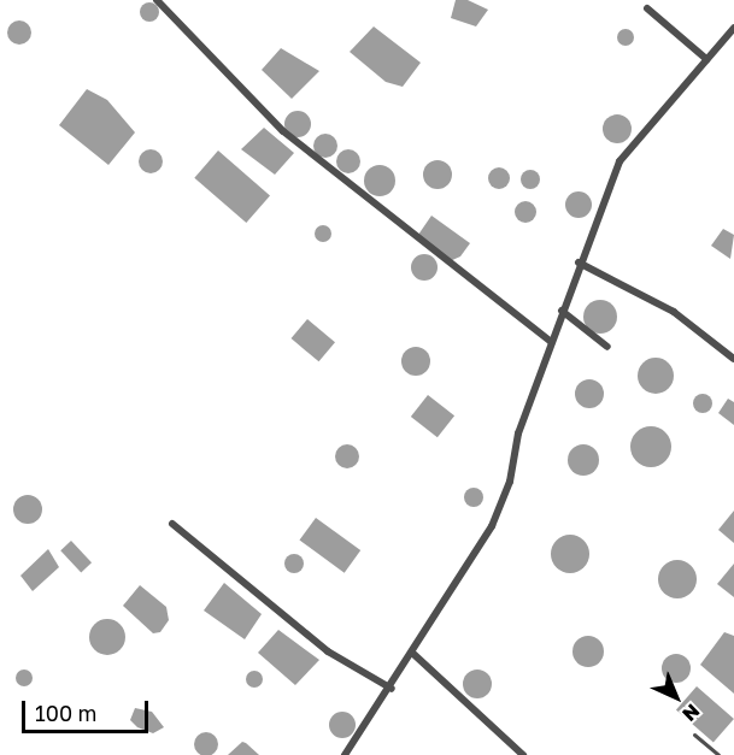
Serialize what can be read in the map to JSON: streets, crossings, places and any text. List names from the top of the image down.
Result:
{
  "scale_bar": "100 m",
  "north": "bottom right"
}
